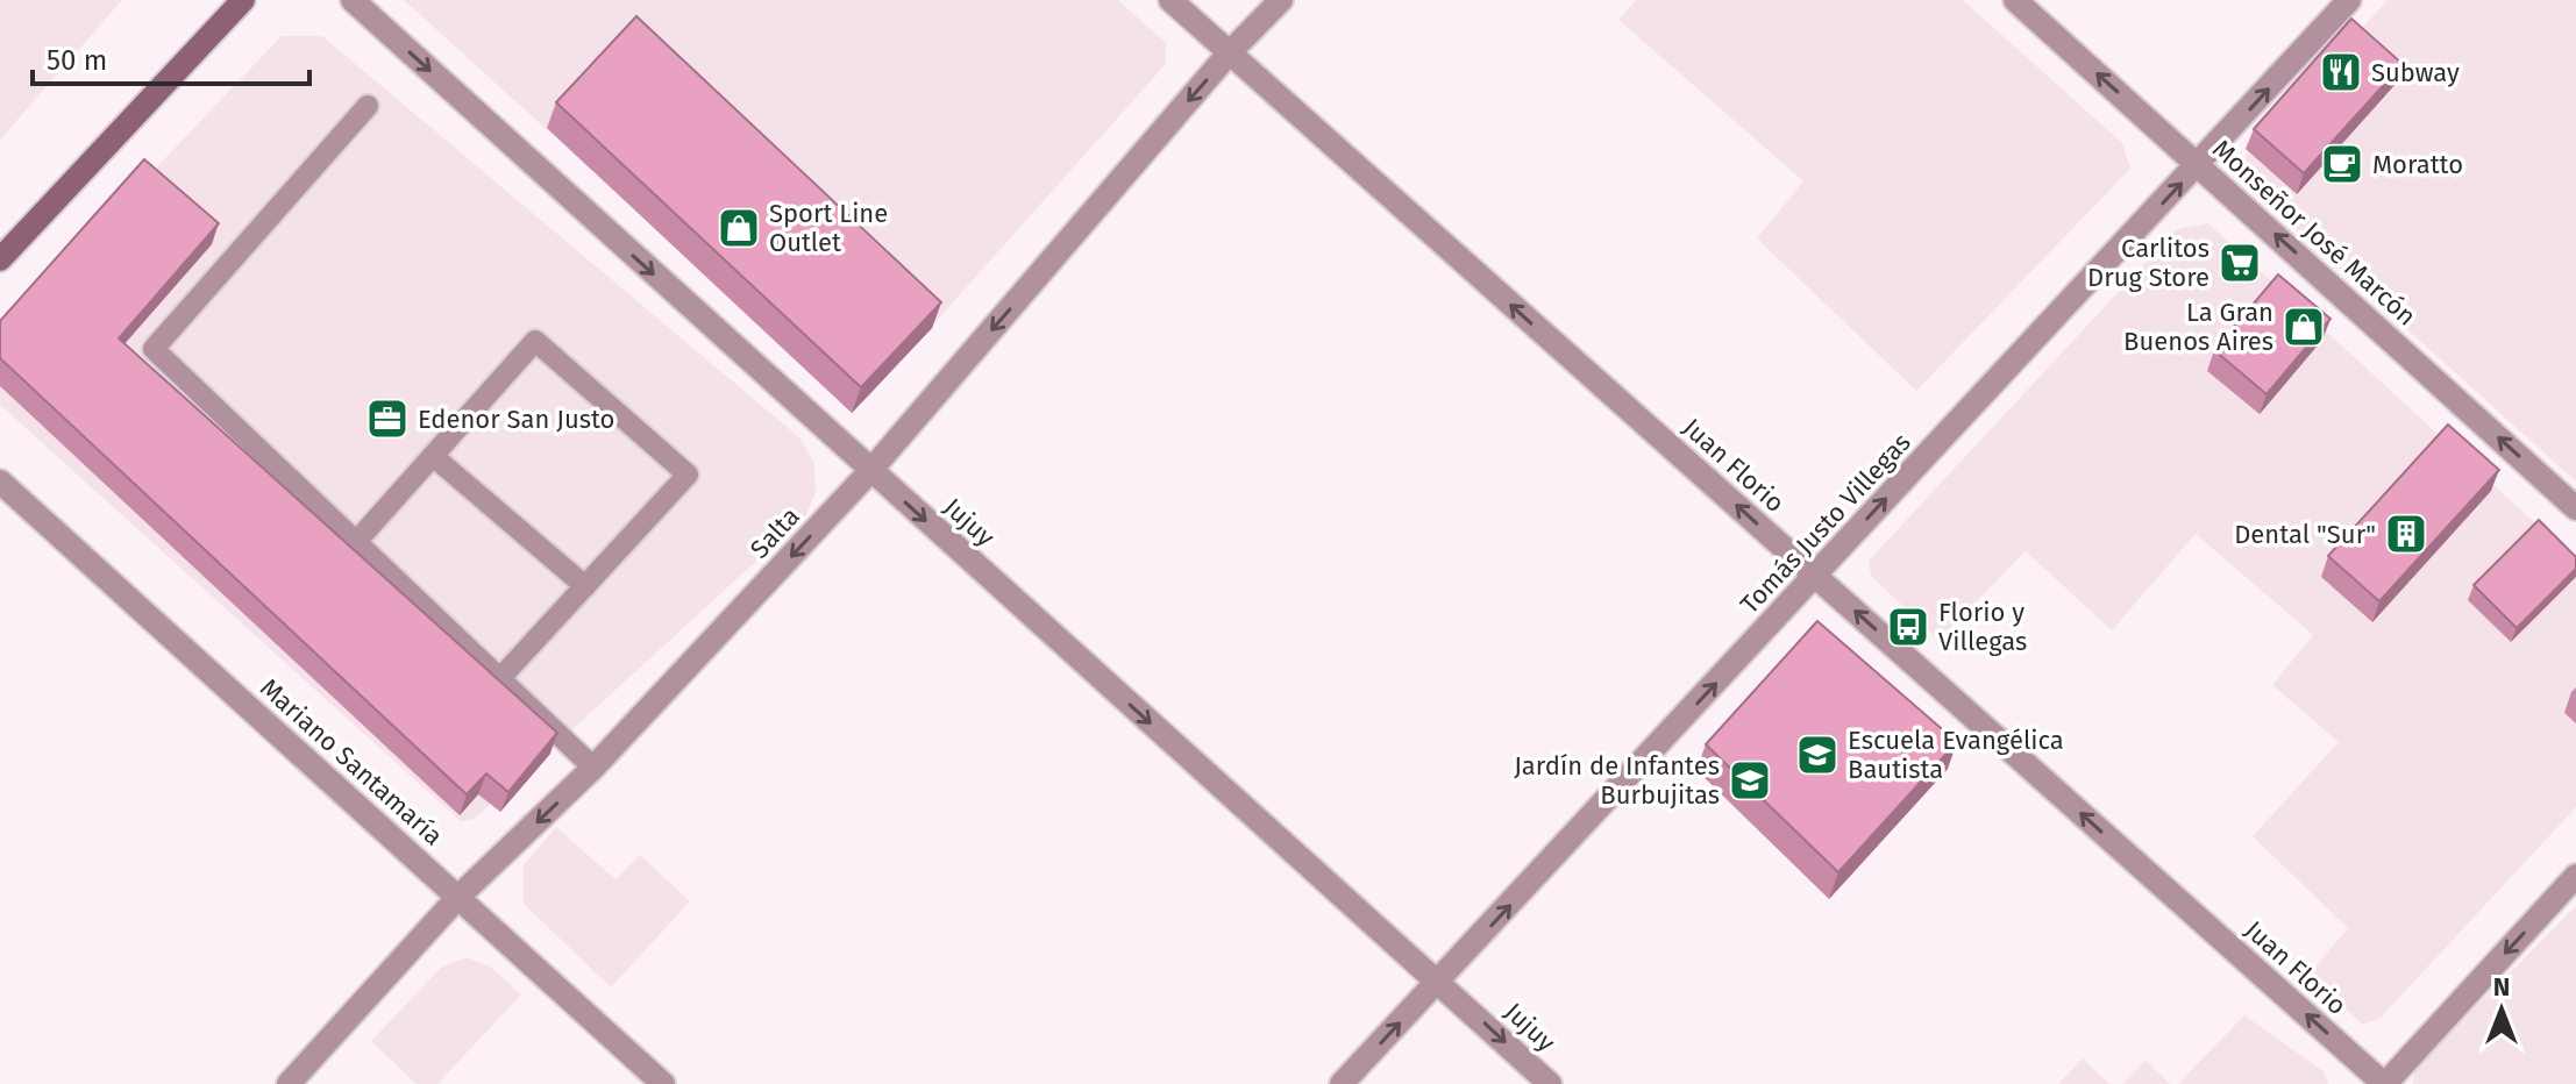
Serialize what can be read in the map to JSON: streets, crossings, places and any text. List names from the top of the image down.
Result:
{
  "streets": {
    "street": [
      "Monseñor José Marcón",
      "Juan Florio",
      "Jujuy",
      "Tomás Justo Villegas",
      "Salta",
      "Mariano Santamaría"
    ]
  },
  "crossings": [
    ["Monseñor José Marcón", "Tomás Justo Villegas"],
    ["Juan Florio", "Tomás Justo Villegas"],
    ["Juan Florio", "Salta"],
    ["Jujuy", "Tomás Justo Villegas"],
    ["Jujuy", "Salta"],
    ["Salta", "Mariano Santamaría"]
  ],
  "one_way": [
    "Monseñor José Marcón",
    "Juan Florio",
    "Jujuy",
    "Tomás Justo Villegas",
    "Salta"
  ],
  "places": {
    "restaurant": ["Subway"],
    "cafe": ["Moratto"],
    "shop": ["Sport Line Outlet", "La Gran Buenos Aires"],
    "supermarket": ["Carlitos Drug Store"],
    "office": ["Edenor San Justo"],
    "building": ["Dental \"Sur\""],
    "bus stop": ["Florio y Villegas"],
    "school or university": ["Escuela Evangélica Bautista", "Jardín de Infantes Burbujitas"]
  },
  "scale_bar": "50 m",
  "north": "top"
}
